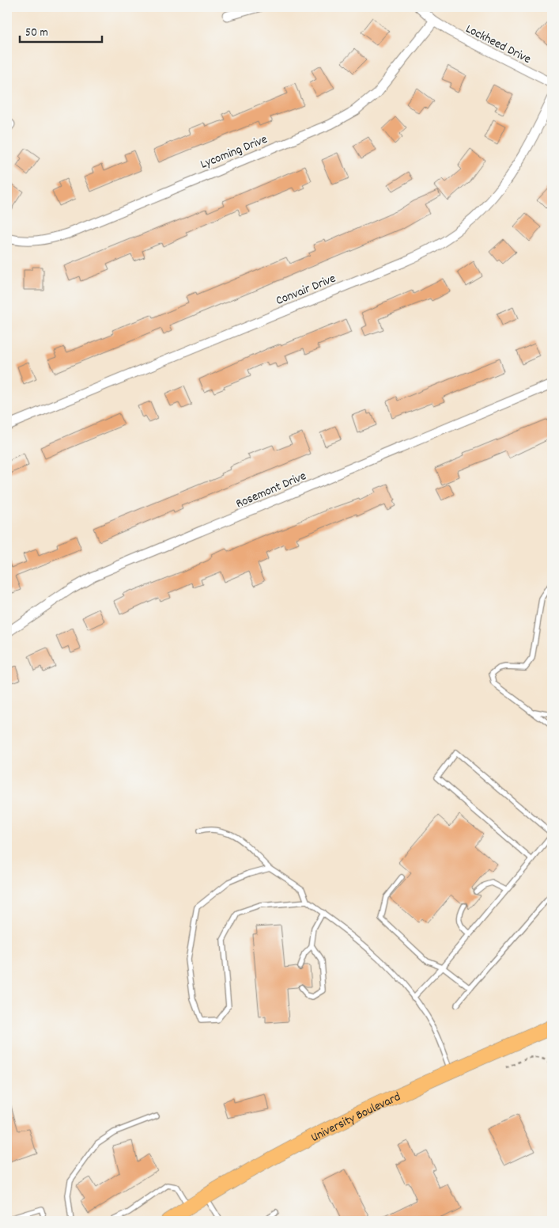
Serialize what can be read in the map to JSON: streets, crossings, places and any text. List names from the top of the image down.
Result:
{
  "streets": {
    "main road": ["University Boulevard"],
    "street": [
      "Lockheed Drive",
      "Lycoming Drive",
      "Convair Drive",
      "Rosemont Drive"
    ]
  },
  "crossings": [
    ["Lockheed Drive", "Lycoming Drive"]
  ],
  "scale_bar": "50 m"
}
